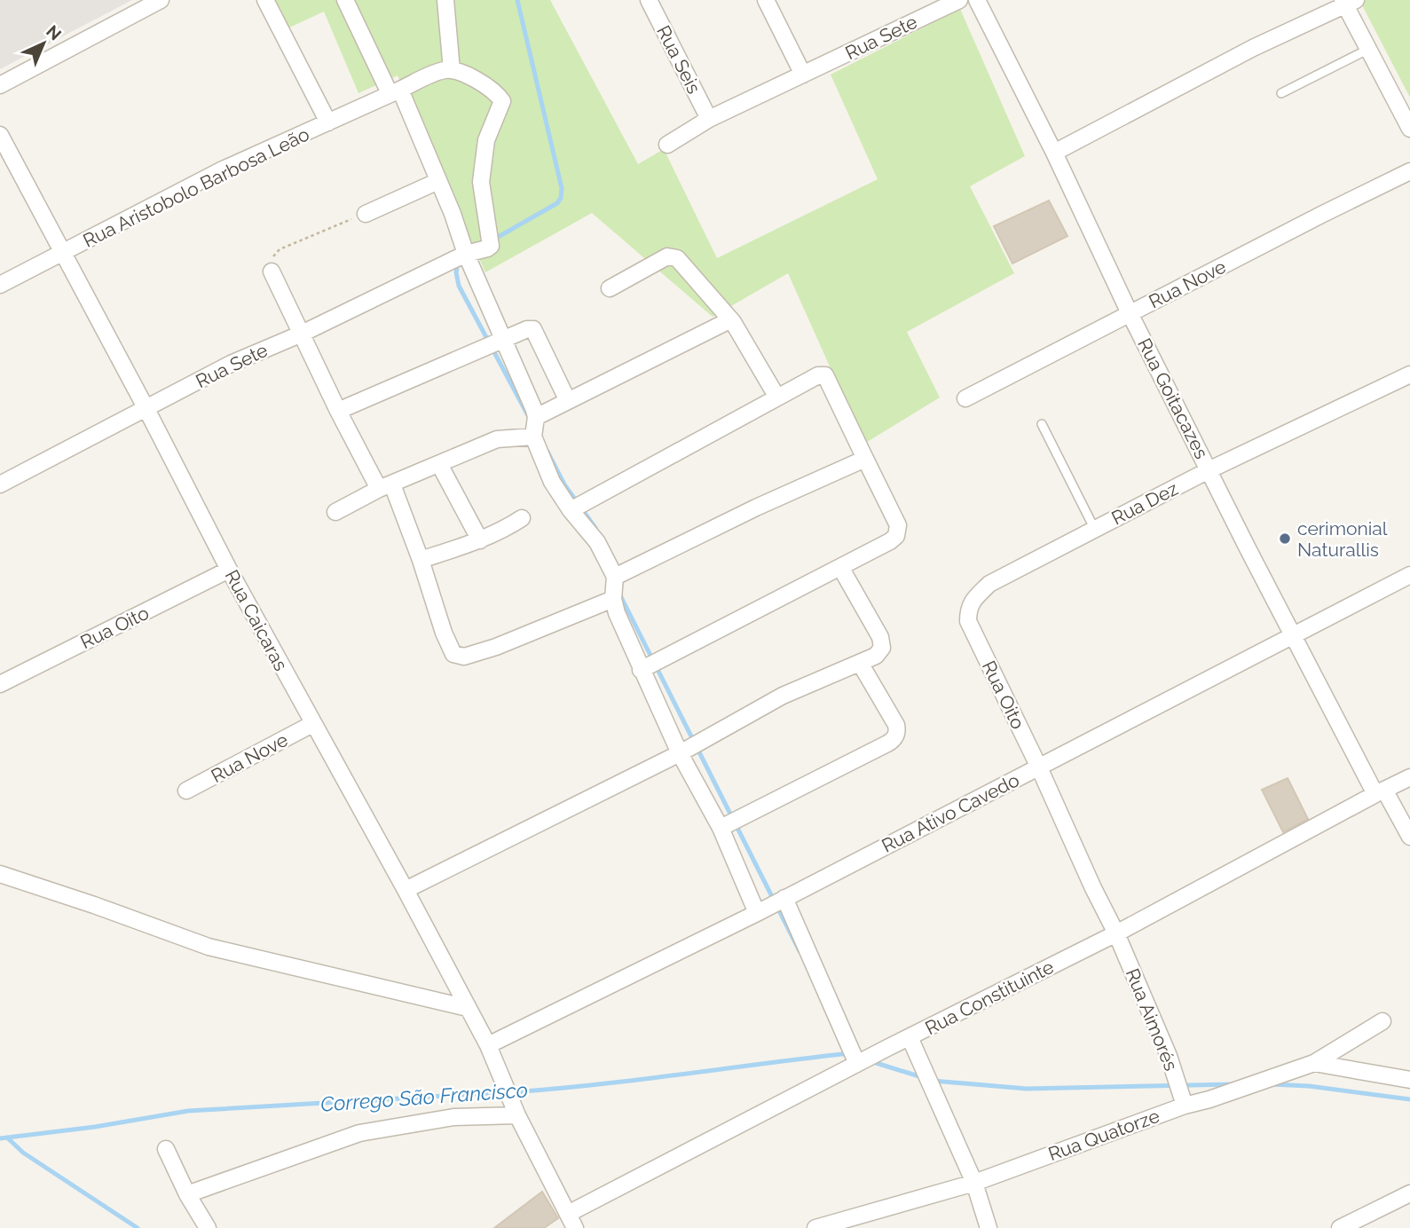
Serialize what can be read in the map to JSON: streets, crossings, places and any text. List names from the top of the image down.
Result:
{
  "streets": {
    "street": [
      "Rua Sete",
      "Rua Seis",
      "Rua Aristobolo Barbosa Leão",
      "Rua Nove",
      "Rua Goitacazes",
      "Rua Dez",
      "Rua Caicaras",
      "Rua Oito",
      "Rua Ativo Cavedo",
      "Rua Constituinte",
      "Rua Aimorés",
      "Rua Quatorze"
    ]
  },
  "crossings": [
    ["Rua Sete", "Rua Seis"],
    ["Rua Sete", "Rua Aristobolo Barbosa Leão"],
    ["Rua Sete", "Rua Caicaras"],
    ["Rua Aristobolo Barbosa Leão", "Rua Caicaras"],
    ["Rua Nove", "Rua Goitacazes"],
    ["Rua Nove", "Rua Caicaras"],
    ["Rua Goitacazes", "Rua Dez"],
    ["Rua Goitacazes", "Rua Ativo Cavedo"],
    ["Rua Goitacazes", "Rua Constituinte"],
    ["Rua Dez", "Rua Oito"],
    ["Rua Caicaras", "Rua Oito"],
    ["Rua Caicaras", "Rua Ativo Cavedo"],
    ["Rua Caicaras", "Rua Constituinte"],
    ["Rua Oito", "Rua Ativo Cavedo"],
    ["Rua Oito", "Rua Constituinte"],
    ["Rua Oito", "Rua Aimorés"],
    ["Rua Constituinte", "Rua Aimorés"],
    ["Rua Aimorés", "Rua Quatorze"]
  ],
  "water": ["Corrego São Francisco"],
  "places": ["cerimonial Naturallis"],
  "north": "top right"
}
